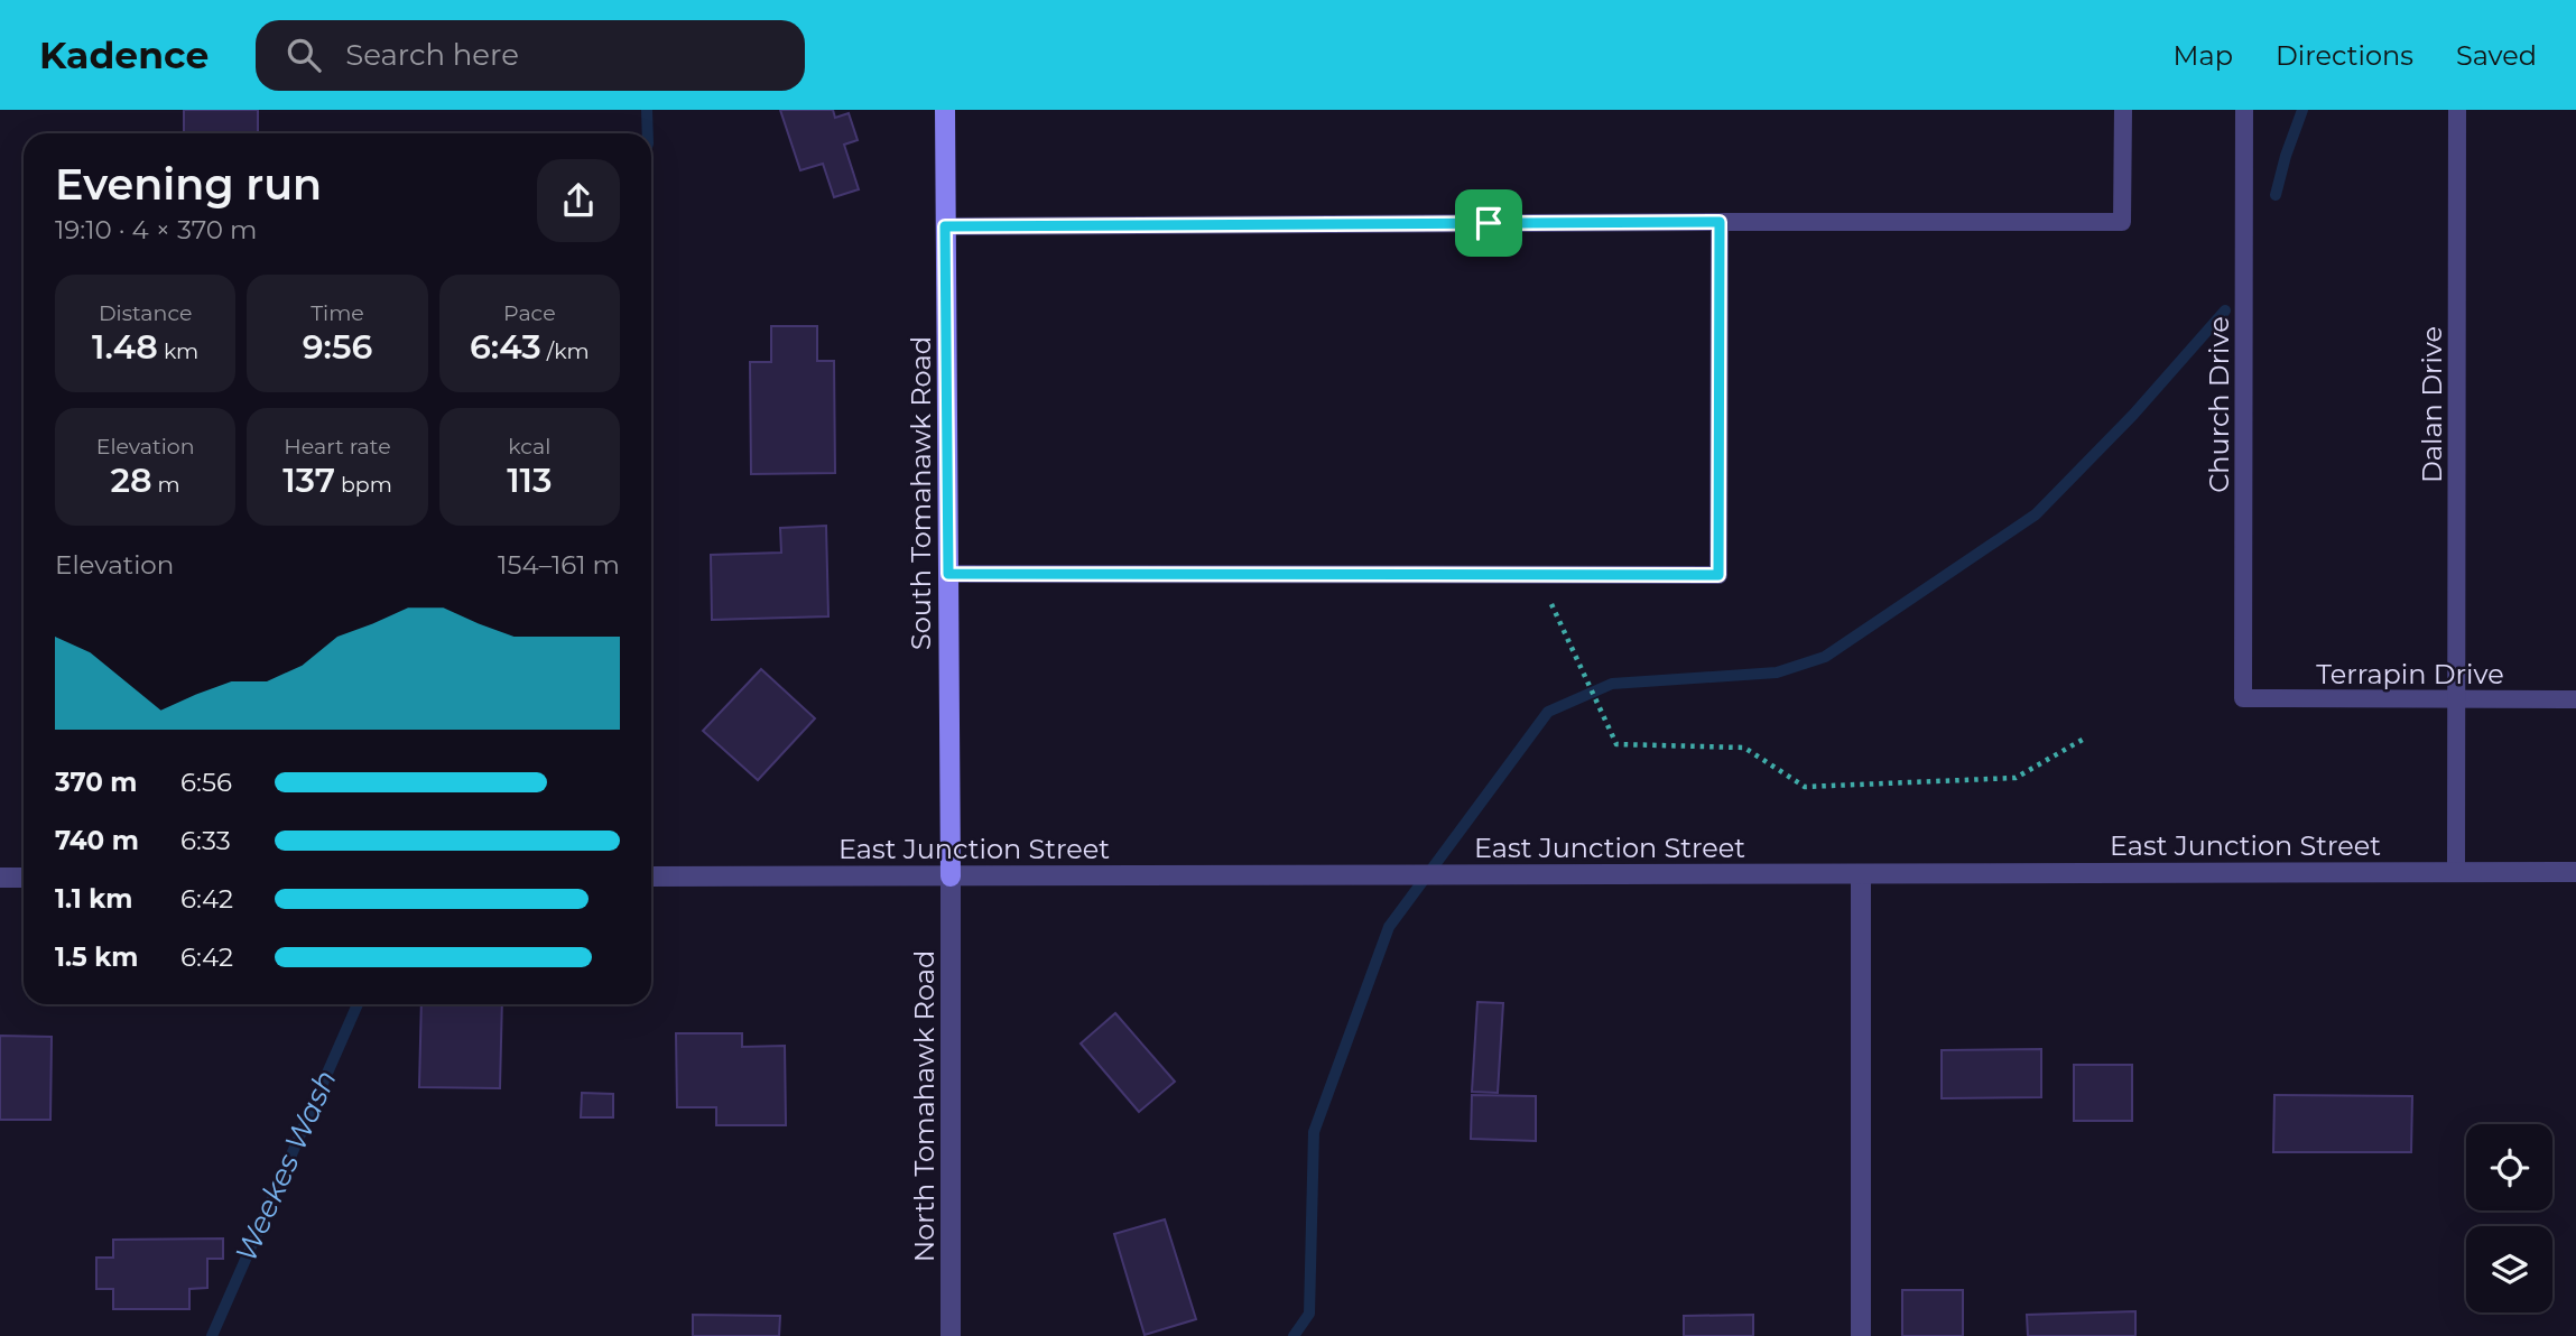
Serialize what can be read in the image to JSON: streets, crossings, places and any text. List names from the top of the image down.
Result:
{
  "streets": {
    "main road": ["South Tomahawk Road"],
    "street": ["East Junction Street", "North Tomahawk Road"],
    "lane": ["Church Drive", "Dalan Drive", "Terrapin Drive"]
  },
  "crossings": [
    ["Church Drive", "Terrapin Drive"],
    ["Dalan Drive", "Terrapin Drive"],
    ["Dalan Drive", "East Junction Street"],
    ["South Tomahawk Road", "East Junction Street"],
    ["South Tomahawk Road", "North Tomahawk Road"],
    ["East Junction Street", "North Tomahawk Road"]
  ],
  "water": ["Weekes Wash"],
  "page": {
    "header": "Kadence",
    "search": "Search here",
    "nav": ["Map", "Directions", "Saved"],
    "heading": ["Evening run", "19:10 · 4 × 370 m"],
    "stats": [
      ["Distance", "1.48 km"],
      ["Time", "9:56"],
      ["Pace", "6:43 /km"],
      ["Elevation", "28 m"],
      ["Heart rate", "137 bpm"],
      ["kcal", "113"]
    ],
    "chart": ["Elevation", "154–161 m"],
    "list": [
      {
        "name": "370 m",
        "note": "6:56"
      },
      {
        "name": "740 m",
        "note": "6:33"
      },
      {
        "name": "1.1 km",
        "note": "6:42"
      },
      {
        "name": "1.5 km",
        "note": "6:42"
      }
    ]
  }
}
